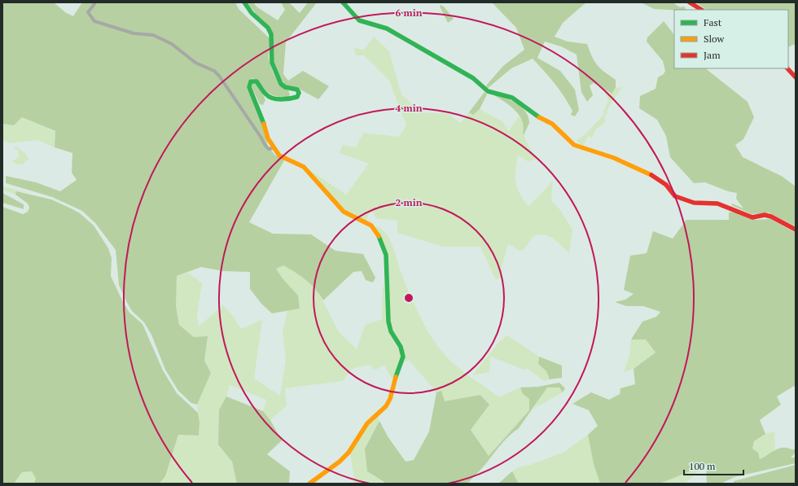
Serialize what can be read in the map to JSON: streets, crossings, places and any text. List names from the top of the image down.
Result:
{
  "legend": ["Fast", "Slow", "Jam"],
  "scale_bar": "100 m",
  "rings": ["6 min", "4 min", "2 min"]
}
